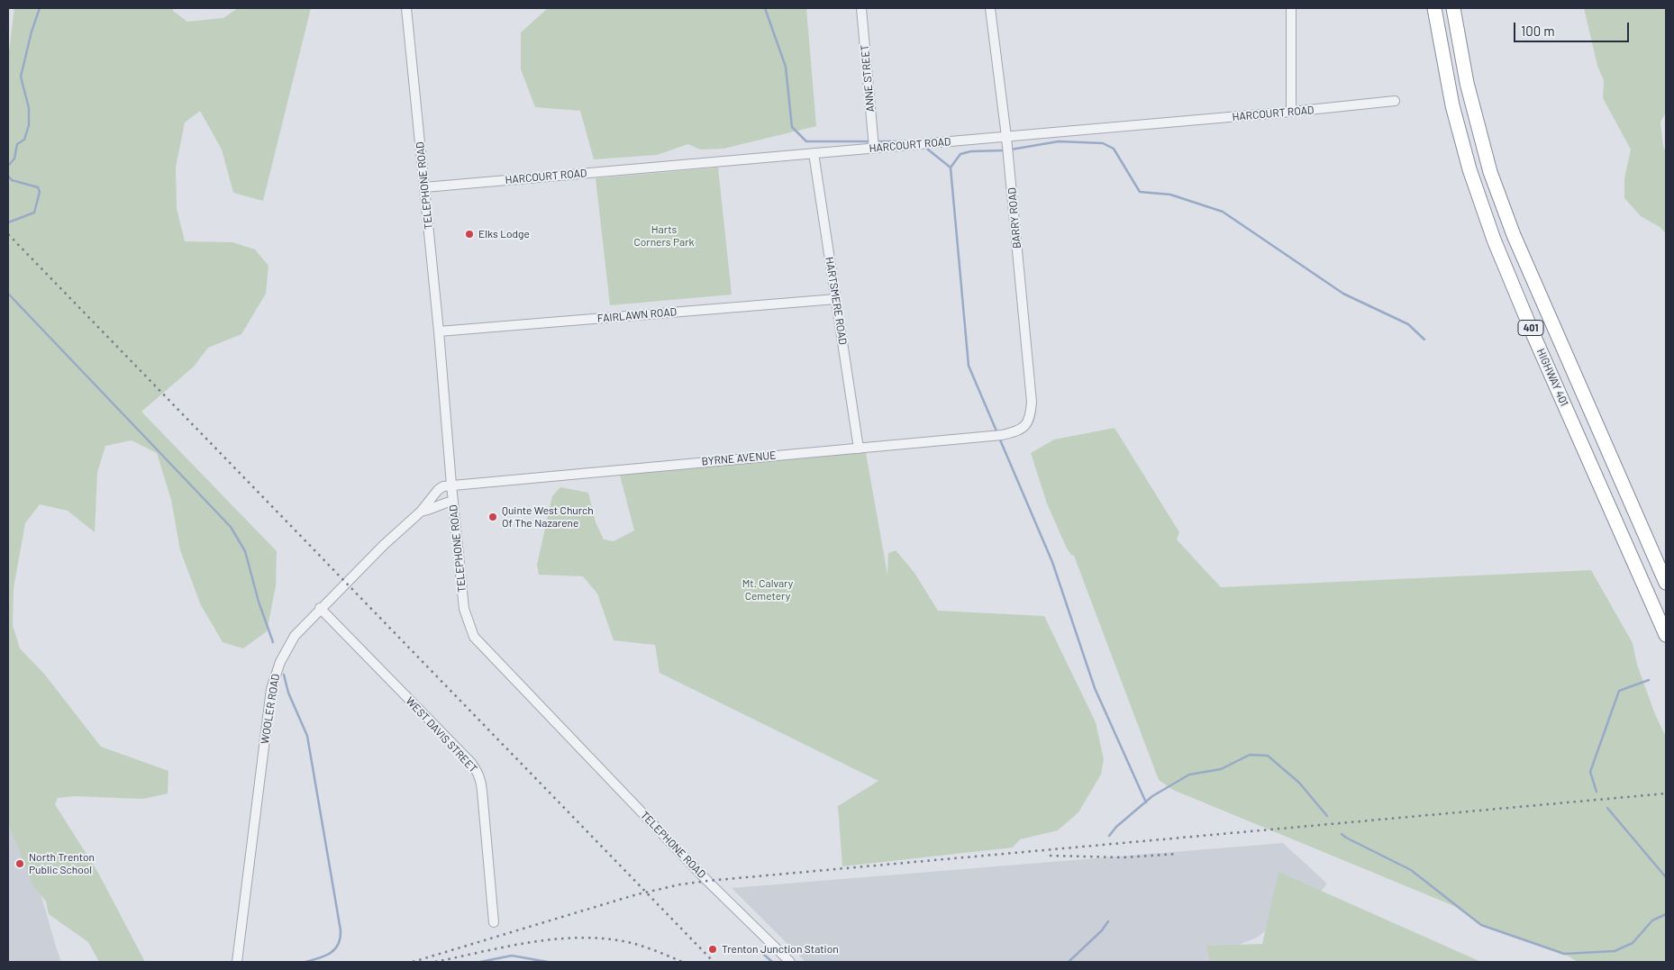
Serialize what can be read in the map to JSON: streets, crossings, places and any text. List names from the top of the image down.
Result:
{
  "streets": {
    "highway": ["401", "HIGHWAY 401"],
    "street": [
      "ANNE STREET",
      "HARCOURT ROAD",
      "TELEPHONE ROAD",
      "BARRY ROAD",
      "HARTSMERE ROAD",
      "FAIRLAWN ROAD",
      "BYRNE AVENUE",
      "WOOLER ROAD",
      "WEST DAVIS STREET"
    ]
  },
  "crossings": [
    ["ANNE STREET", "HARCOURT ROAD"],
    ["HARCOURT ROAD", "TELEPHONE ROAD"],
    ["HARCOURT ROAD", "BARRY ROAD"],
    ["HARCOURT ROAD", "HARTSMERE ROAD"],
    ["TELEPHONE ROAD", "FAIRLAWN ROAD"],
    ["TELEPHONE ROAD", "BYRNE AVENUE"],
    ["TELEPHONE ROAD", "WOOLER ROAD"],
    ["BARRY ROAD", "BYRNE AVENUE"],
    ["HARTSMERE ROAD", "FAIRLAWN ROAD"],
    ["HARTSMERE ROAD", "BYRNE AVENUE"],
    ["BYRNE AVENUE", "WOOLER ROAD"],
    ["WOOLER ROAD", "WEST DAVIS STREET"]
  ],
  "parks": ["Harts Corners Park", "Mt. Calvary Cemetery"],
  "places": [
    "Elks Lodge",
    "Quinte West Church Of The Nazarene",
    "North Trenton Public School",
    "Trenton Junction Station"
  ],
  "scale_bar": "100 m"
}
